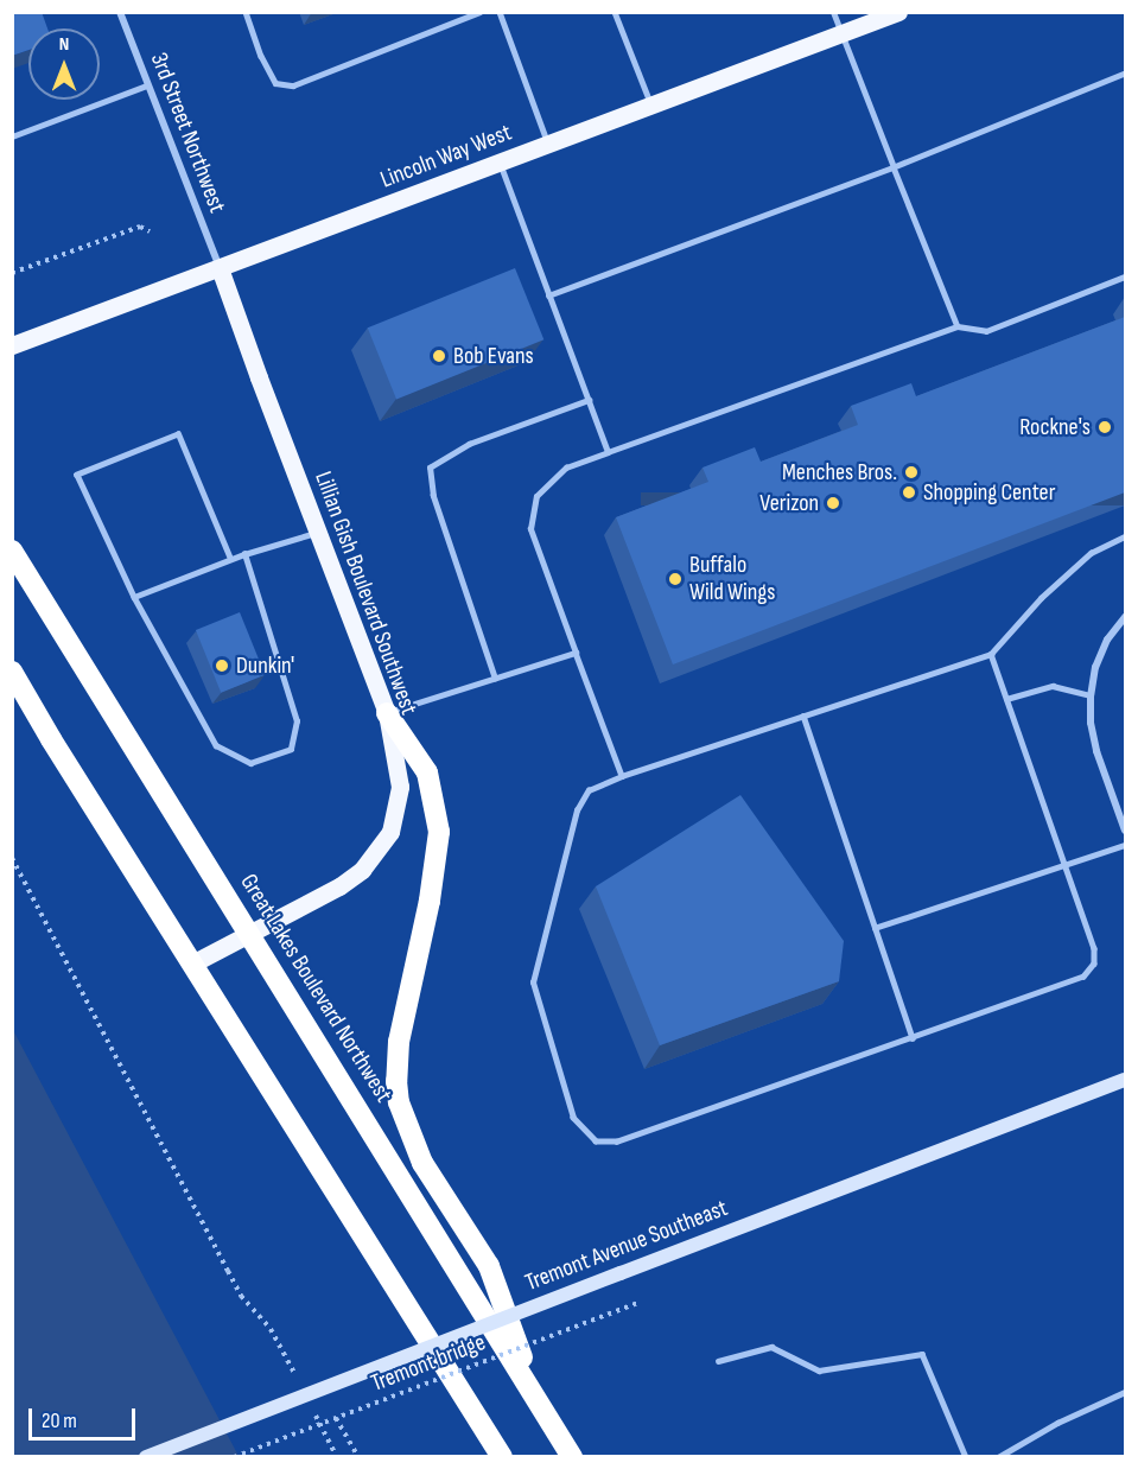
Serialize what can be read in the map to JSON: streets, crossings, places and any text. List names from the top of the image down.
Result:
{
  "streets": {
    "highway": ["Great Lakes Boulevard Northwest"],
    "main road": ["Lincoln Way West", "Lillian Gish Boulevard Southwest"],
    "street": ["3rd Street Northwest", "Tremont Avenue Southeast"],
    "path": ["Tremont bridge"]
  },
  "crossings": [
    ["3rd Street Northwest", "Lincoln Way West"],
    ["3rd Street Northwest", "Lillian Gish Boulevard Southwest"],
    ["Lincoln Way West", "Lillian Gish Boulevard Southwest"],
    ["Lillian Gish Boulevard Southwest", "Great Lakes Boulevard Northwest"]
  ],
  "places": [
    "Bob Evans",
    "Rockne's",
    "Menches Bros.",
    "Shopping Center",
    "Verizon",
    "Buffalo Wild Wings",
    "Dunkin'"
  ],
  "scale_bar": "20 m",
  "north": "top"
}
